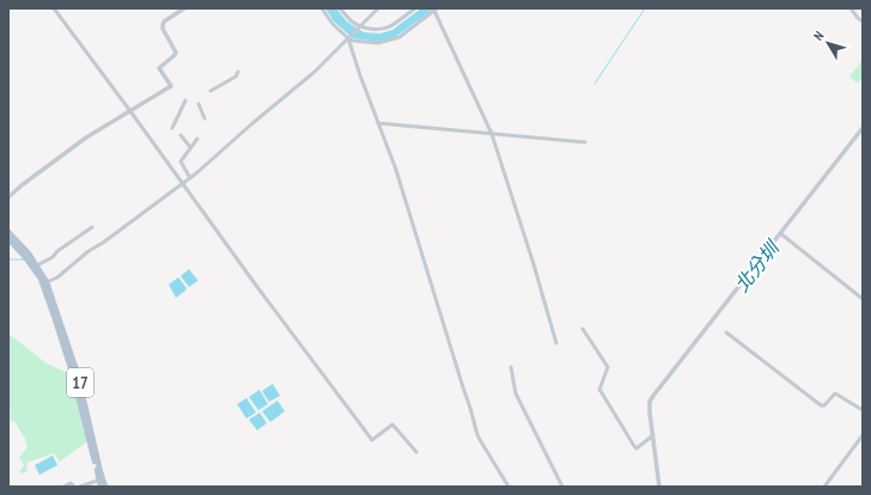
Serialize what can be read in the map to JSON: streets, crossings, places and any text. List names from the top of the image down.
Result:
{
  "streets": {
    "main road": ["17"]
  },
  "water": ["北分圳"],
  "north": "top left"
}
